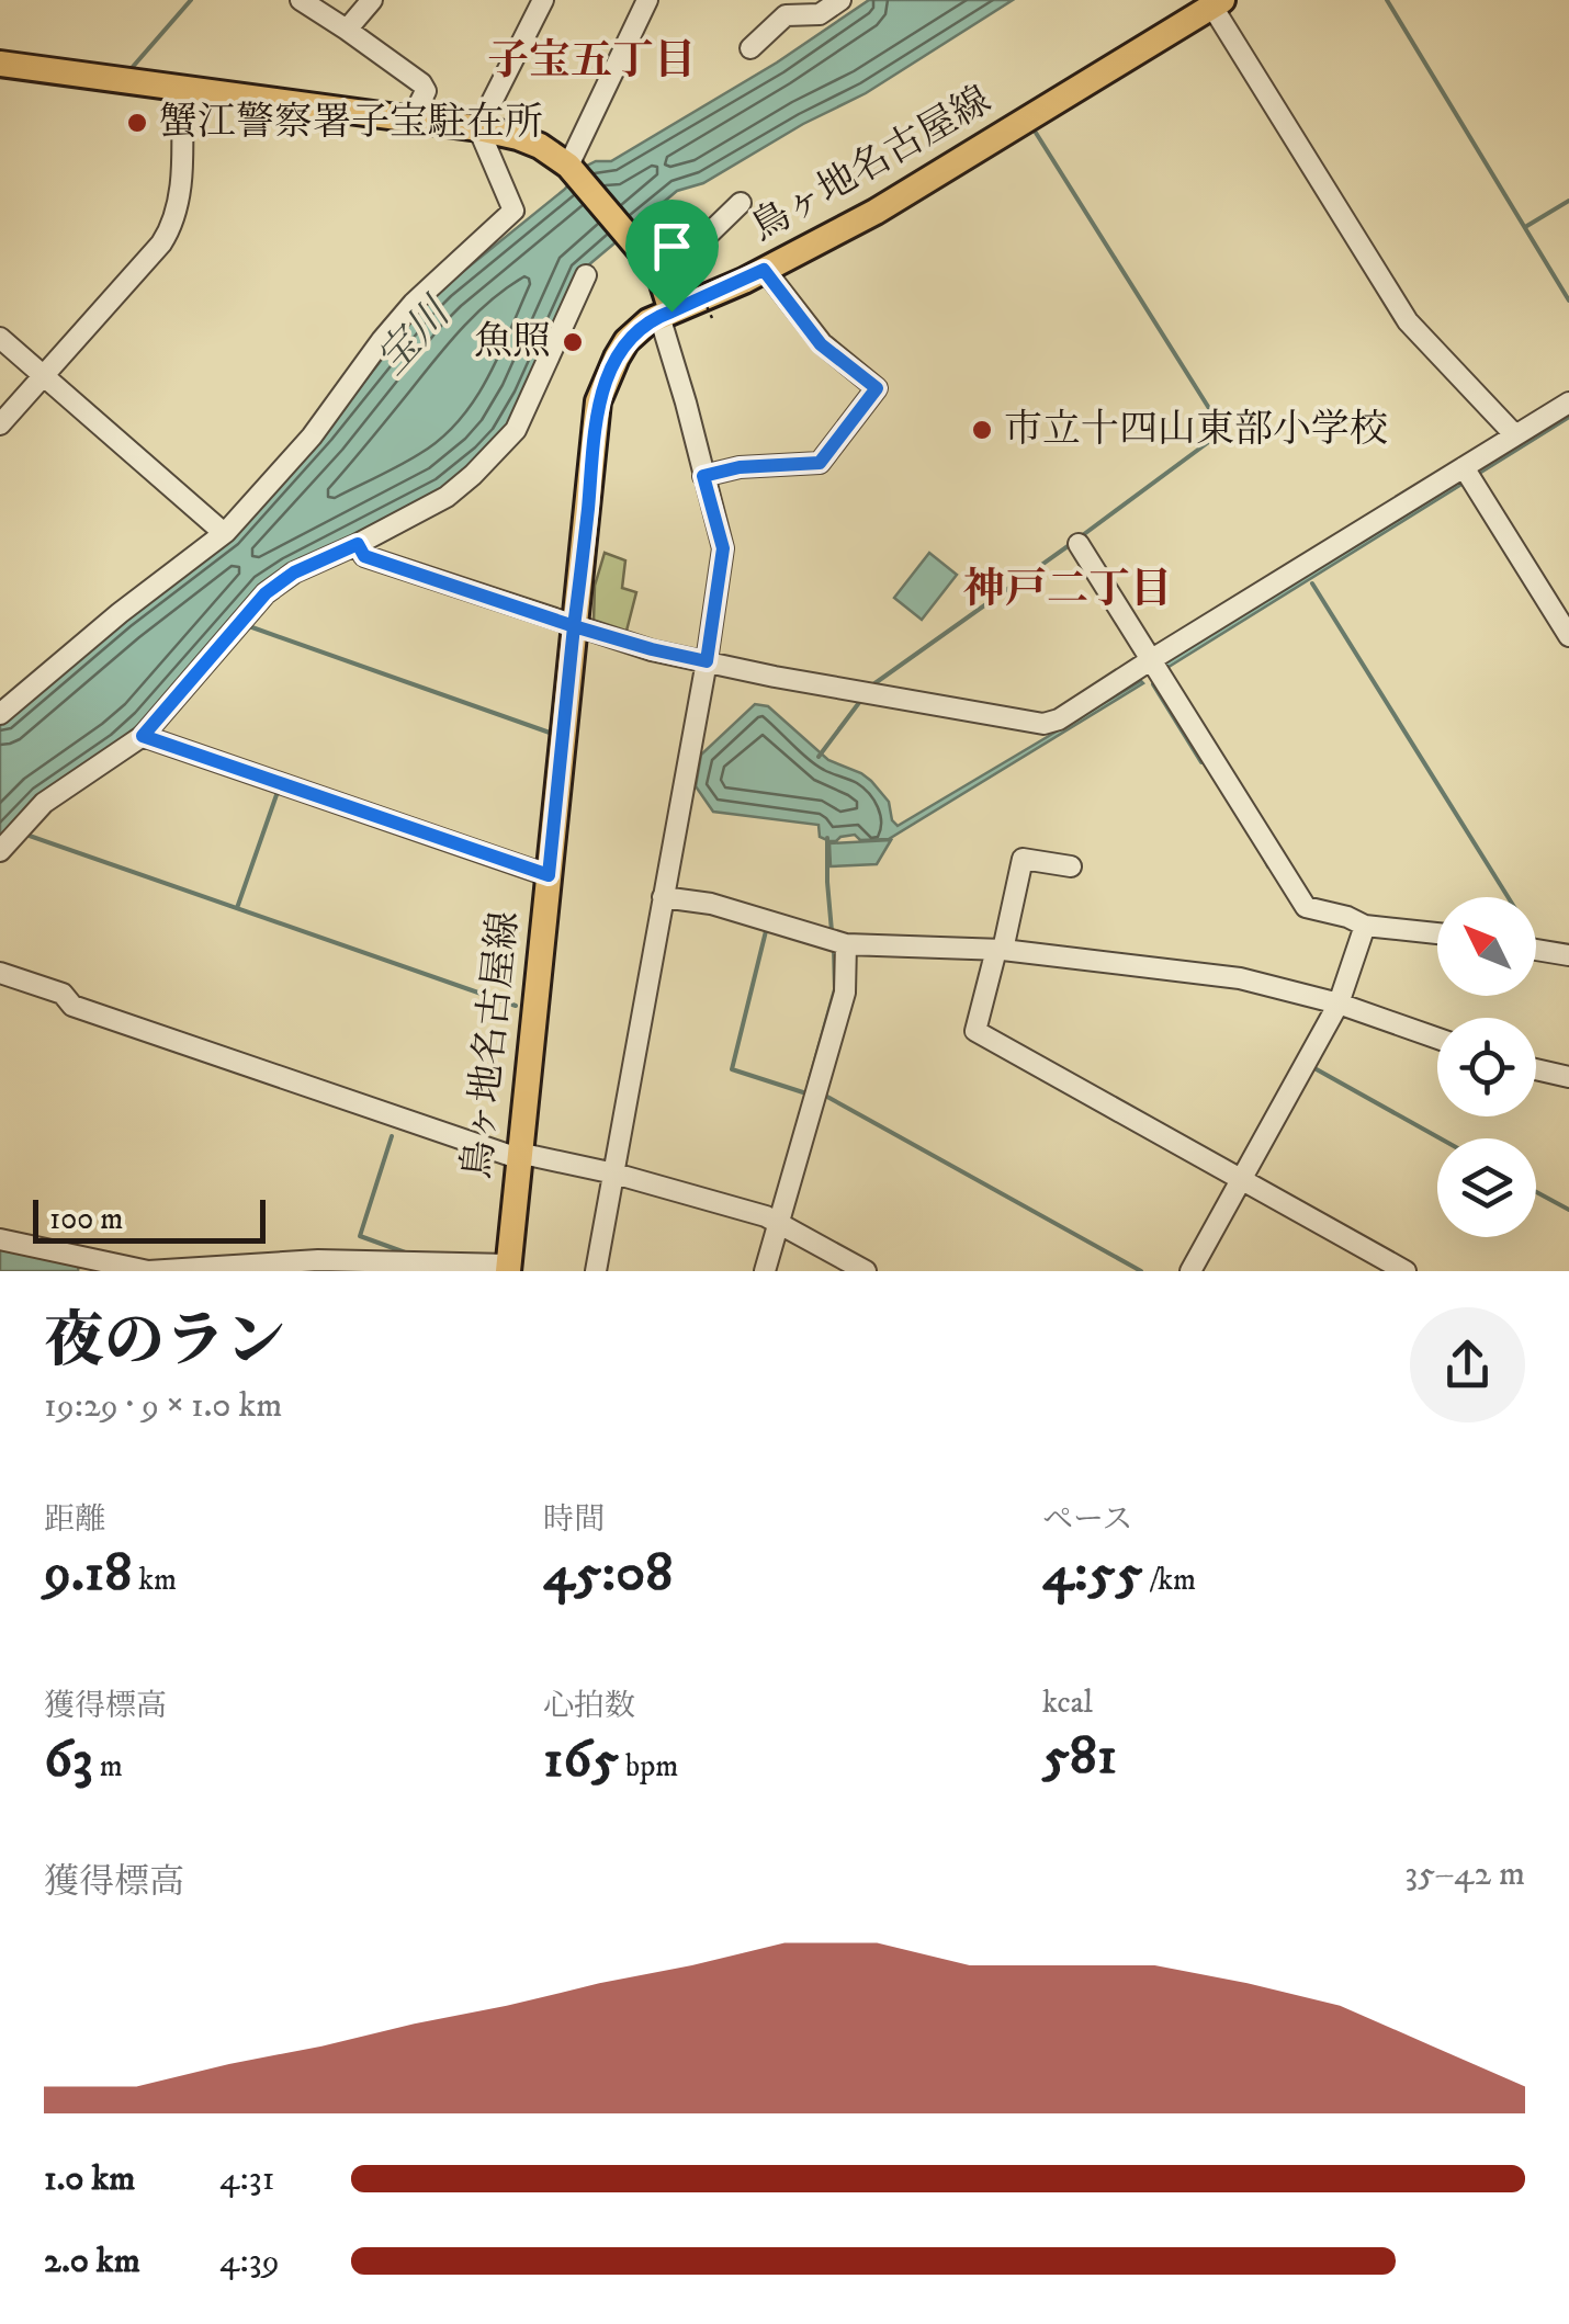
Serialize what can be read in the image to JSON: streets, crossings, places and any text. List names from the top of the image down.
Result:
{
  "streets": {
    "main road": ["鳥ヶ地名古屋線"]
  },
  "districts": ["子宝五丁目", "神戸二丁目"],
  "water": ["宝川"],
  "places": ["蟹江警察署子宝駐在所", "魚照", "市立十四山東部小学校"],
  "scale_bar": "100 m",
  "north": "top left",
  "page": {
    "scale": "100 m",
    "heading": ["夜のラン", "19:29 · 9 × 1.0 km"],
    "stats": [
      ["距離", "9.18 km"],
      ["時間", "45:08"],
      ["ペース", "4:55 /km"],
      ["獲得標高", "63 m"],
      ["心拍数", "165 bpm"],
      ["kcal", "581"]
    ],
    "chart": ["獲得標高", "35–42 m"],
    "list": [
      {
        "name": "1.0 km",
        "note": "4:31"
      },
      {
        "name": "2.0 km",
        "note": "4:39"
      }
    ]
  }
}
